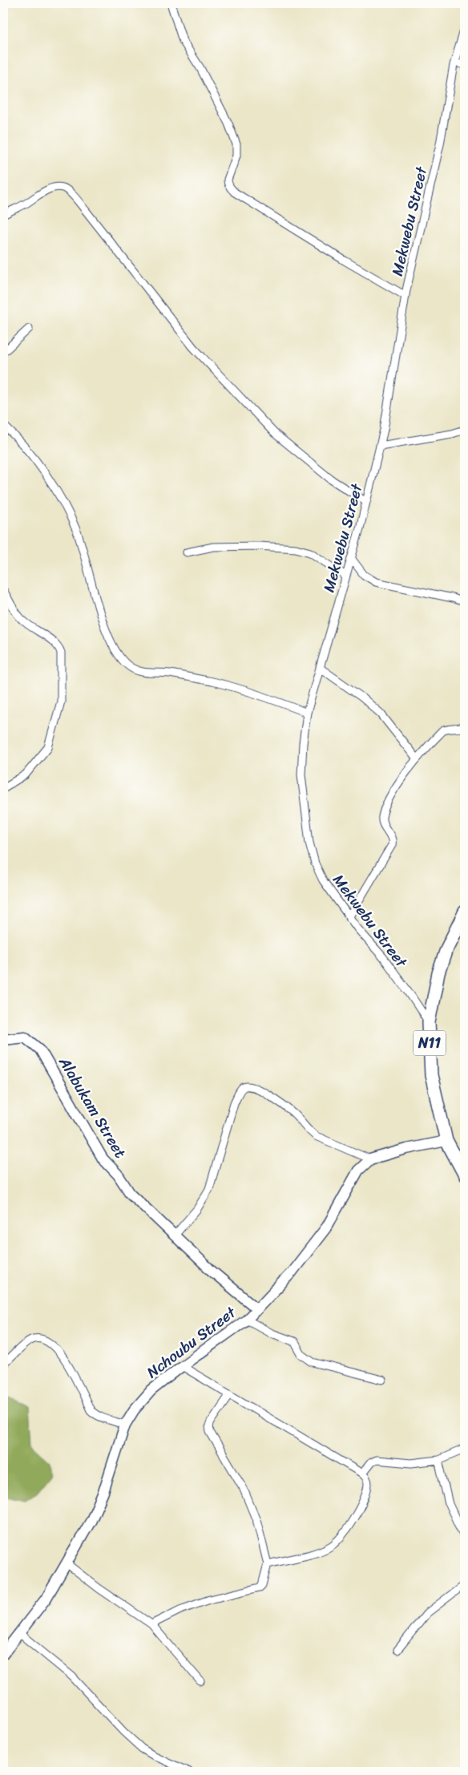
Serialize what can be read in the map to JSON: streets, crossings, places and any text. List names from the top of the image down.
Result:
{
  "streets": {
    "highway": ["N11"],
    "street": ["Mekwebu Street", "Alabukam Street", "Nchoubu Street"]
  },
  "crossings": [
    ["Mekwebu Street", "N11"],
    ["N11", "Nchoubu Street"],
    ["Alabukam Street", "Nchoubu Street"]
  ]
}
